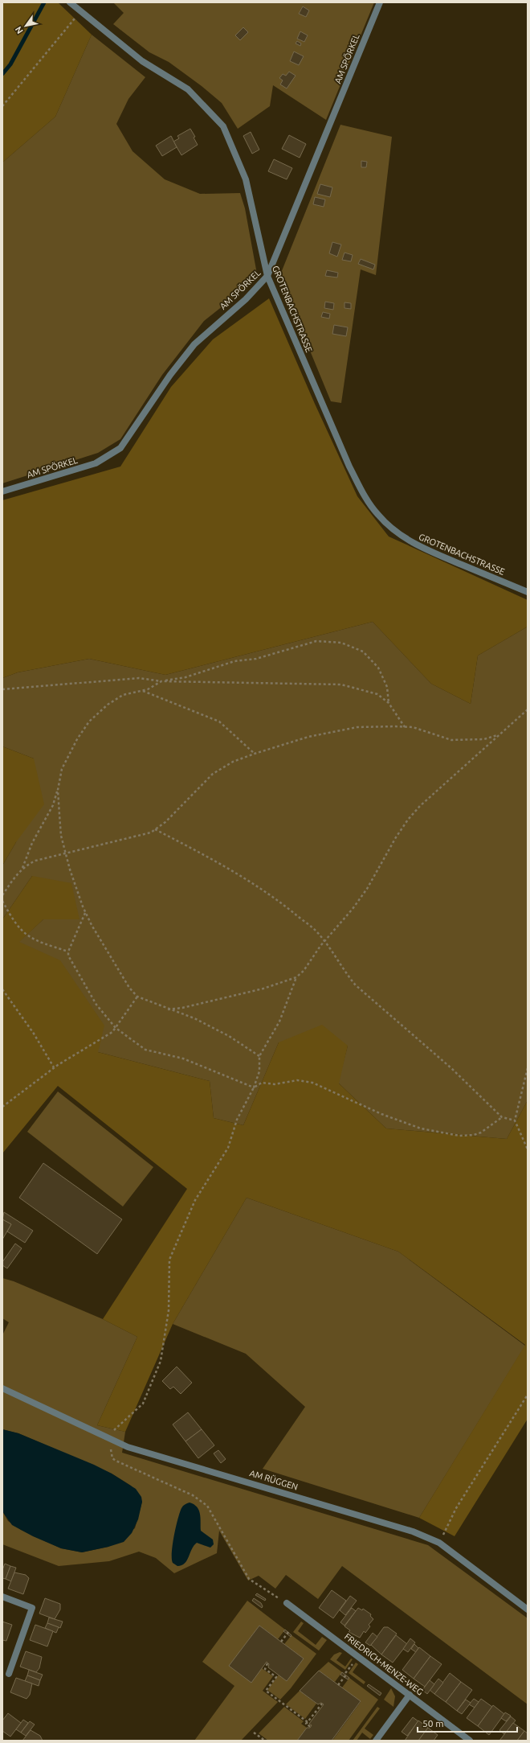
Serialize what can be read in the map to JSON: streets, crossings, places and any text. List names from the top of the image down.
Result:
{
  "streets": {
    "street": [
      "AM SPÖRKEL",
      "GROTENBACHSTRASSE",
      "AM RÜGGEN",
      "FRIEDRICH-MENZE-WEG"
    ]
  },
  "crossings": [
    ["AM SPÖRKEL", "GROTENBACHSTRASSE"]
  ],
  "scale_bar": "50 m",
  "north": "bottom left"
}
